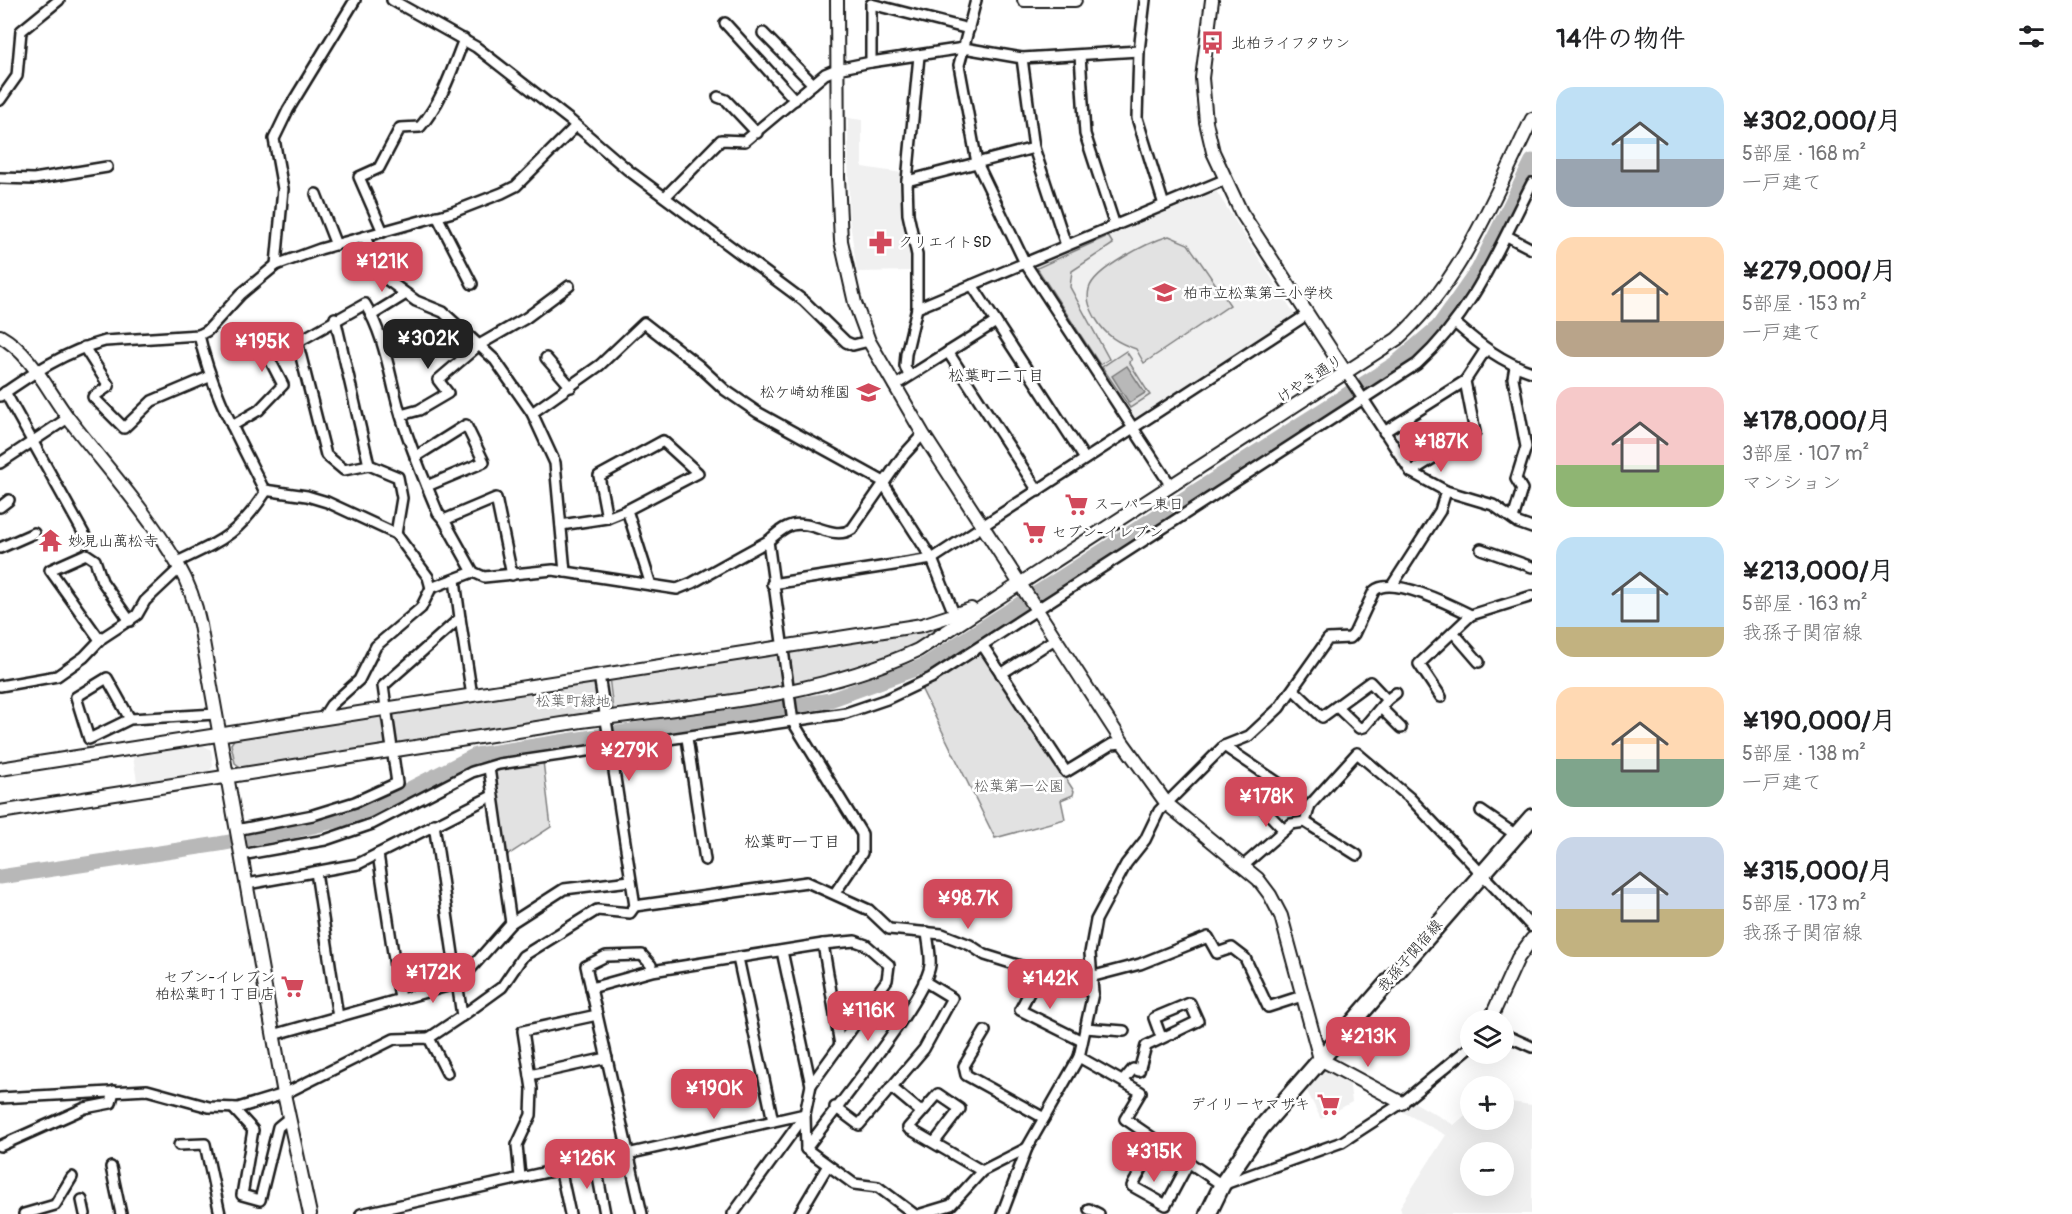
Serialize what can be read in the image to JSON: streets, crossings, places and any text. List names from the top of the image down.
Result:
{
  "streets": {
    "main road": ["我孫子関宿線"],
    "street": ["けやき通り"]
  },
  "districts": ["松葉町二丁目", "松葉町一丁目"],
  "parks": ["松葉町緑地", "松葉第一公園"],
  "places": {
    "bus stop": ["北柏ライフタウン"],
    "pharmacy": ["クリエイトSD"],
    "school or university": ["柏市立松葉第二小学校", "松ケ崎幼稚園"],
    "supermarket": [
      "スーパー東日",
      "セブン-イレブン",
      "セブン-イレブン 柏松葉町１丁目店",
      "デイリーヤマザキ"
    ],
    "temple": ["妙見山萬松寺"]
  },
  "page": {
    "heading": "14件の物件",
    "list": [
      {
        "name": "¥302,000/月",
        "note": "5部屋 · 168 m² · 一戸建て"
      },
      {
        "name": "¥279,000/月",
        "note": "5部屋 · 153 m² · 一戸建て"
      },
      {
        "name": "¥178,000/月",
        "note": "3部屋 · 107 m² · マンション"
      },
      {
        "name": "¥213,000/月",
        "note": "5部屋 · 163 m² · 我孫子関宿線"
      },
      {
        "name": "¥190,000/月",
        "note": "5部屋 · 138 m² · 一戸建て"
      },
      {
        "name": "¥315,000/月",
        "note": "5部屋 · 173 m² · 我孫子関宿線"
      }
    ],
    "price": [
      "¥121K",
      "¥302K",
      "¥195K",
      "¥187K",
      "¥279K",
      "¥178K",
      "¥98.7K",
      "¥172K",
      "¥142K",
      "¥116K",
      "¥213K",
      "¥190K",
      "¥315K",
      "¥126K"
    ],
    "map_buttons": ["+", "−"]
  }
}
